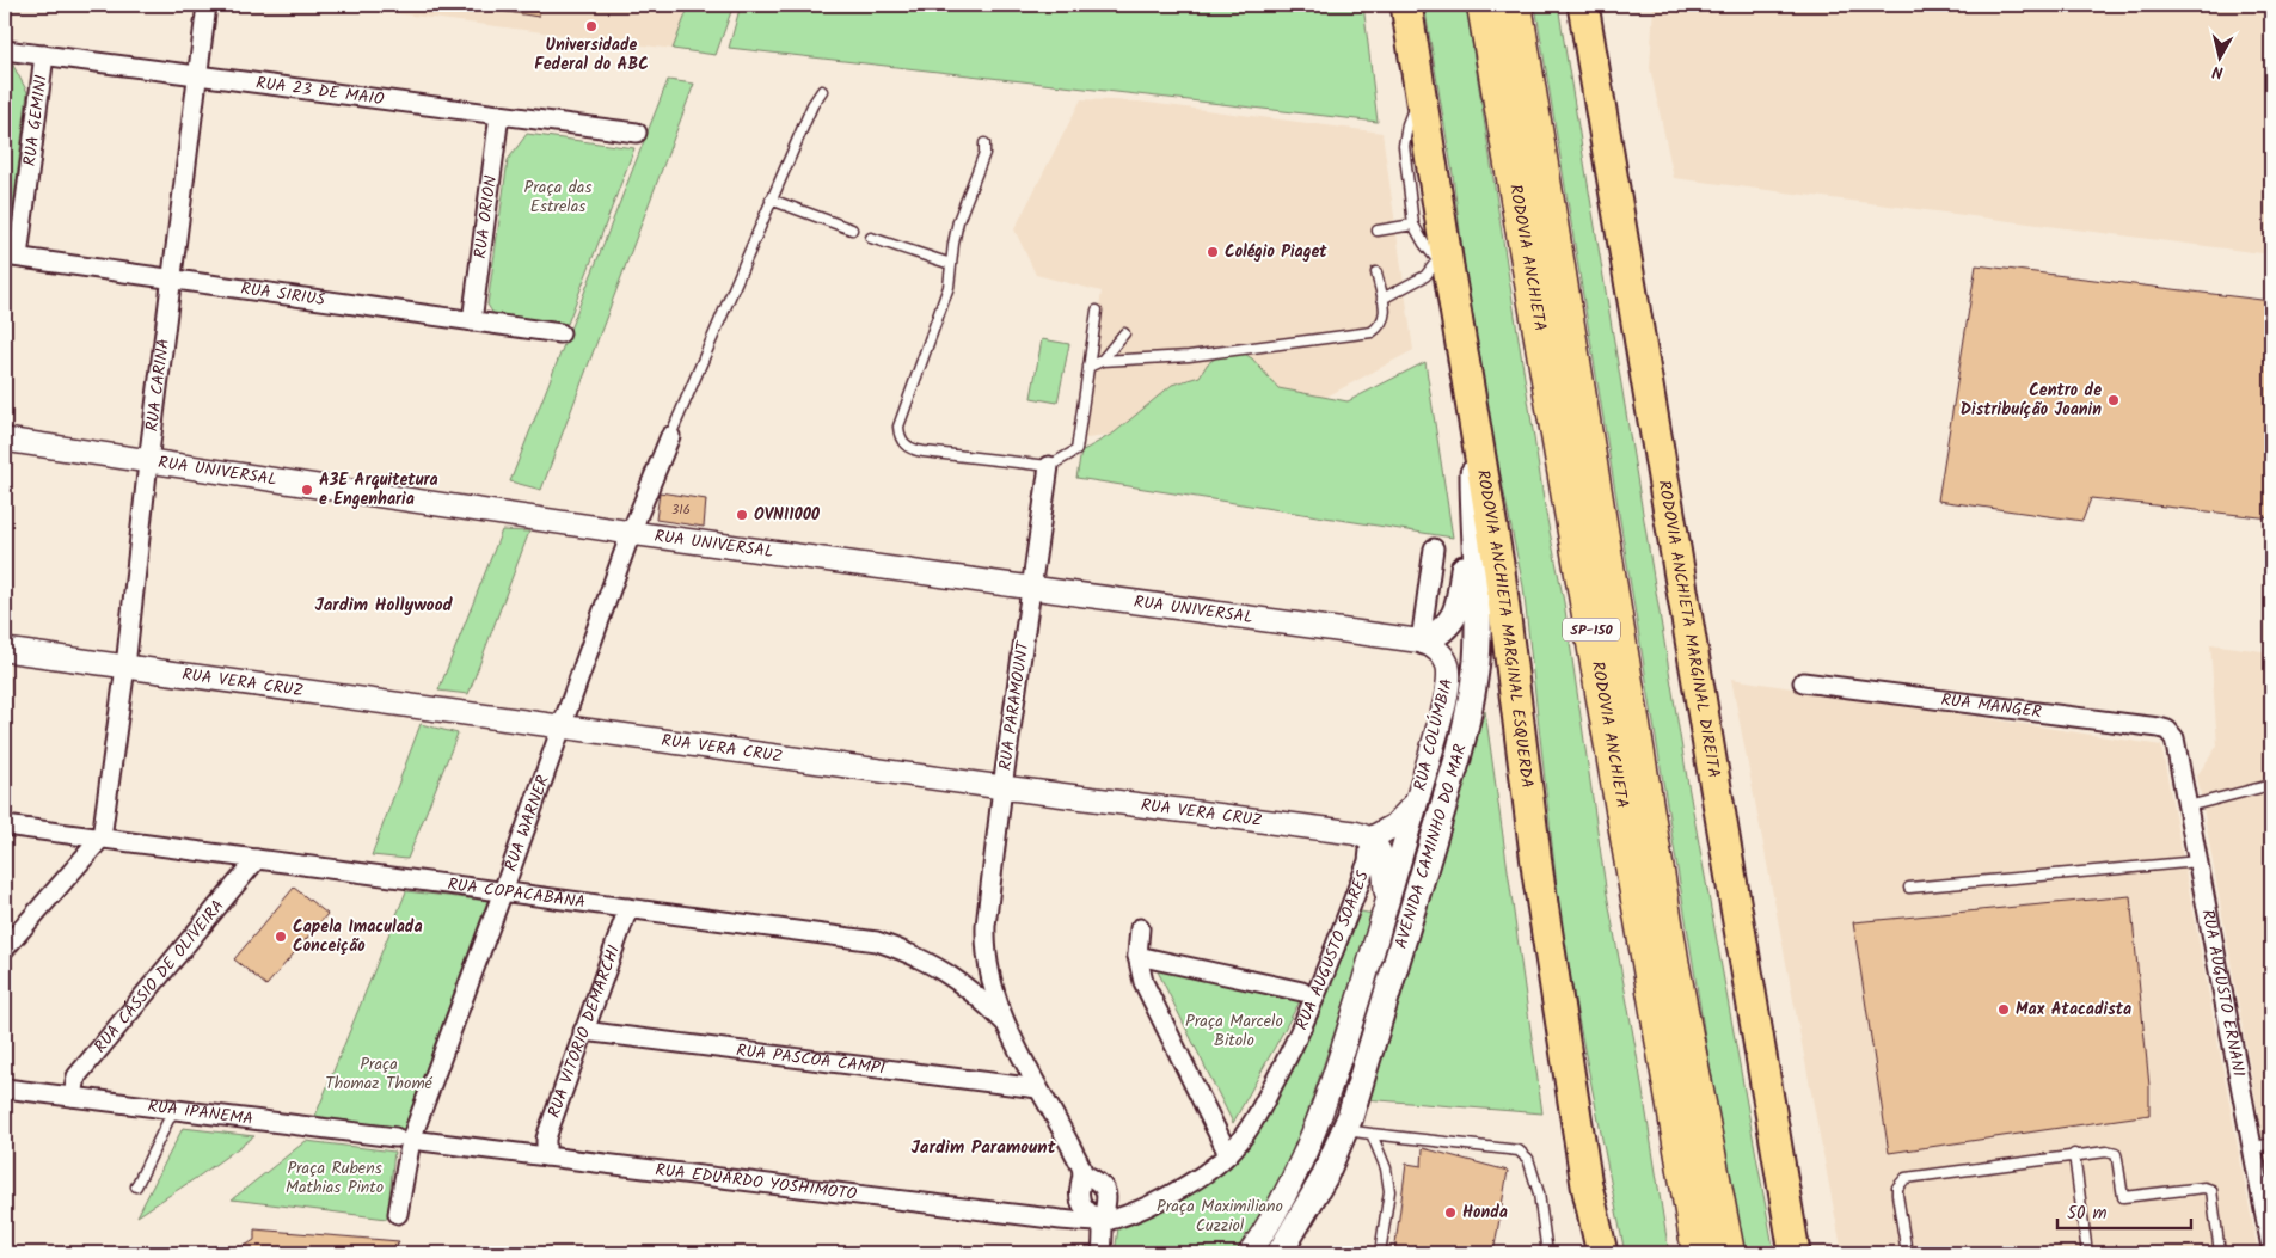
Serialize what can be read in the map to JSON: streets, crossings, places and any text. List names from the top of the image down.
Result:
{
  "streets": {
    "highway": [
      "RODOVIA ANCHIETA",
      "RODOVIA ANCHIETA MARGINAL ESQUERDA",
      "SP-150",
      "RODOVIA ANCHIETA MARGINAL DIREITA"
    ],
    "main road": ["AVENIDA CAMINHO DO MAR"],
    "street": [
      "RUA 23 DE MAIO",
      "RUA GEMINI",
      "RUA ORION",
      "RUA SIRIUS",
      "RUA CARINA",
      "RUA UNIVERSAL",
      "RUA VERA CRUZ",
      "RUA PARAMOUNT",
      "RUA MANGER",
      "RUA COLÚMBIA",
      "RUA WARNER",
      "RUA COPACABANA",
      "RUA AUGUSTO SOARES",
      "RUA CÁSSIO DE OLIVEIRA",
      "RUA AUGUSTO ERNANI",
      "RUA VITÓRIO DEMARCHI",
      "RUA PASCOA CAMPI",
      "RUA IPANEMA",
      "RUA EDUARDO YOSHIMOTO"
    ]
  },
  "crossings": [
    ["RUA 23 DE MAIO", "RUA GEMINI"],
    ["RUA 23 DE MAIO", "RUA ORION"],
    ["RUA 23 DE MAIO", "RUA CARINA"],
    ["RUA GEMINI", "RUA SIRIUS"],
    ["RUA ORION", "RUA SIRIUS"],
    ["RUA SIRIUS", "RUA CARINA"],
    ["RUA CARINA", "RUA UNIVERSAL"],
    ["RUA CARINA", "RUA VERA CRUZ"],
    ["RUA CARINA", "RUA COPACABANA"],
    ["RUA UNIVERSAL", "RUA PARAMOUNT"],
    ["RUA UNIVERSAL", "RUA COLÚMBIA"],
    ["RUA UNIVERSAL", "RUA WARNER"],
    ["RODOVIA ANCHIETA MARGINAL ESQUERDA", "AVENIDA CAMINHO DO MAR"],
    ["RUA VERA CRUZ", "RUA PARAMOUNT"],
    ["RUA VERA CRUZ", "RUA COLÚMBIA"],
    ["RUA VERA CRUZ", "RUA WARNER"],
    ["RUA VERA CRUZ", "RUA AUGUSTO SOARES"],
    ["RUA PARAMOUNT", "RUA COPACABANA"],
    ["RUA PARAMOUNT", "RUA AUGUSTO SOARES"],
    ["RUA PARAMOUNT", "RUA PASCOA CAMPI"],
    ["RUA PARAMOUNT", "RUA EDUARDO YOSHIMOTO"],
    ["RUA MANGER", "RUA AUGUSTO ERNANI"],
    ["RUA COLÚMBIA", "AVENIDA CAMINHO DO MAR"],
    ["RUA COLÚMBIA", "RUA AUGUSTO SOARES"],
    ["RUA WARNER", "RUA COPACABANA"],
    ["RUA WARNER", "RUA IPANEMA"],
    ["RUA WARNER", "RUA EDUARDO YOSHIMOTO"],
    ["RUA COPACABANA", "RUA CÁSSIO DE OLIVEIRA"],
    ["RUA COPACABANA", "RUA VITÓRIO DEMARCHI"],
    ["RUA AUGUSTO SOARES", "RUA EDUARDO YOSHIMOTO"],
    ["RUA CÁSSIO DE OLIVEIRA", "RUA IPANEMA"],
    ["RUA VITÓRIO DEMARCHI", "RUA PASCOA CAMPI"],
    ["RUA VITÓRIO DEMARCHI", "RUA EDUARDO YOSHIMOTO"],
    ["RUA IPANEMA", "RUA EDUARDO YOSHIMOTO"]
  ],
  "districts": ["Jardim Hollywood", "Jardim Paramount"],
  "parks": [
    "Praça das Estrelas",
    "Praça Marcelo Bitolo",
    "Praça Thomaz Thomé",
    "Praça Rubens Mathias Pinto",
    "Praça Maximiliano Cuzziol"
  ],
  "places": [
    "Universidade Federal do ABC",
    "Colégio Piaget",
    "Centro de Distribuíção Joanin",
    "A3E Arquitetura e Engenharia",
    "OVNI1000",
    "Capela Imaculada Conceição",
    "Max Atacadista",
    "Honda"
  ],
  "house_numbers": ["316"],
  "scale_bar": "50 m",
  "north": "bottom"
}
